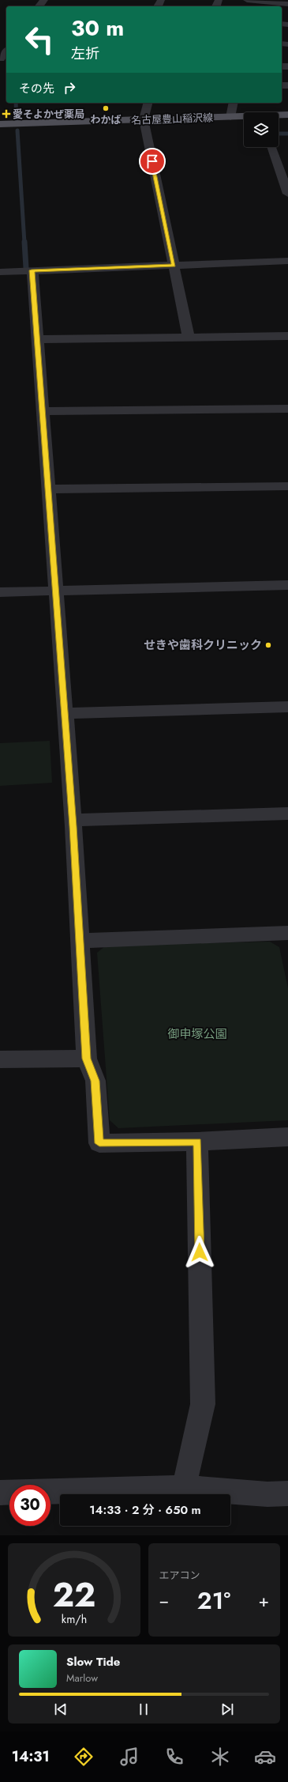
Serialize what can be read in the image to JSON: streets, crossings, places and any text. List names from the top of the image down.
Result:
{
  "streets": {
    "main road": ["名古屋豊山稲沢線"]
  },
  "parks": ["御申塚公園"],
  "places": {
    "other": ["わかば", "せきや歯科クリニック"],
    "health": ["愛そよかぜ薬局"]
  },
  "page": {
    "turn": ["30 m", "左折"],
    "then": "その先",
    "limit": "30",
    "trip": "14:33 · 2 分 · 650 m",
    "tile": "エアコン",
    "heat": ["−", "21°", "+"],
    "song": ["Slow Tide", "Marlow"],
    "tabs": "14:31",
    "gauge": ["22", "km/h"]
  }
}
